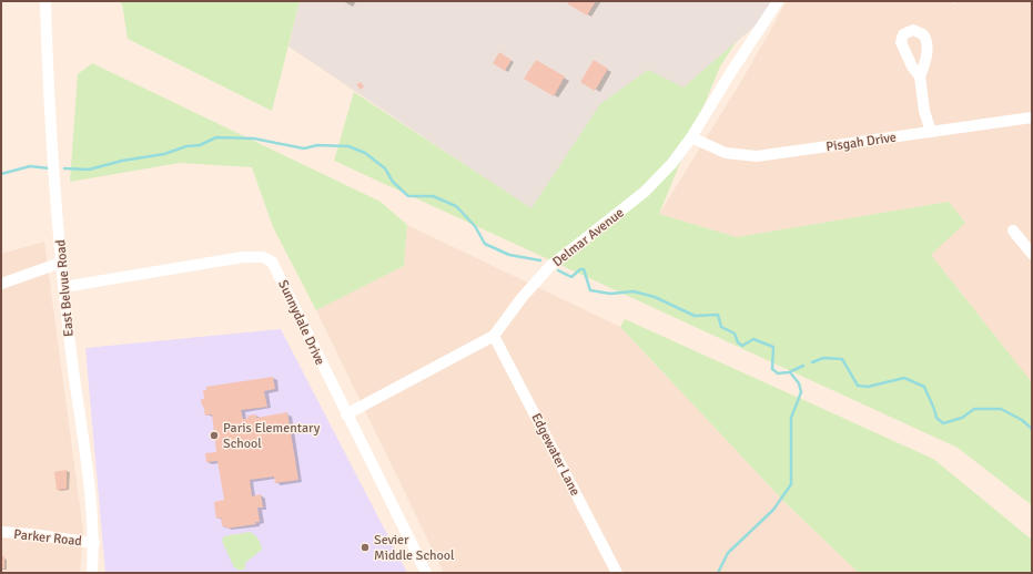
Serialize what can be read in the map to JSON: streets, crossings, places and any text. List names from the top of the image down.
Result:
{
  "streets": {
    "street": [
      "Pisgah Drive",
      "Delmar Avenue",
      "East Belvue Road",
      "Sunnydale Drive",
      "Edgewater Lane",
      "Parker Road"
    ]
  },
  "crossings": [
    ["Pisgah Drive", "Delmar Avenue"],
    ["Delmar Avenue", "Sunnydale Drive"],
    ["Delmar Avenue", "Edgewater Lane"],
    ["East Belvue Road", "Sunnydale Drive"],
    ["East Belvue Road", "Parker Road"]
  ],
  "places": ["Paris Elementary School", "Sevier Middle School"]
}
